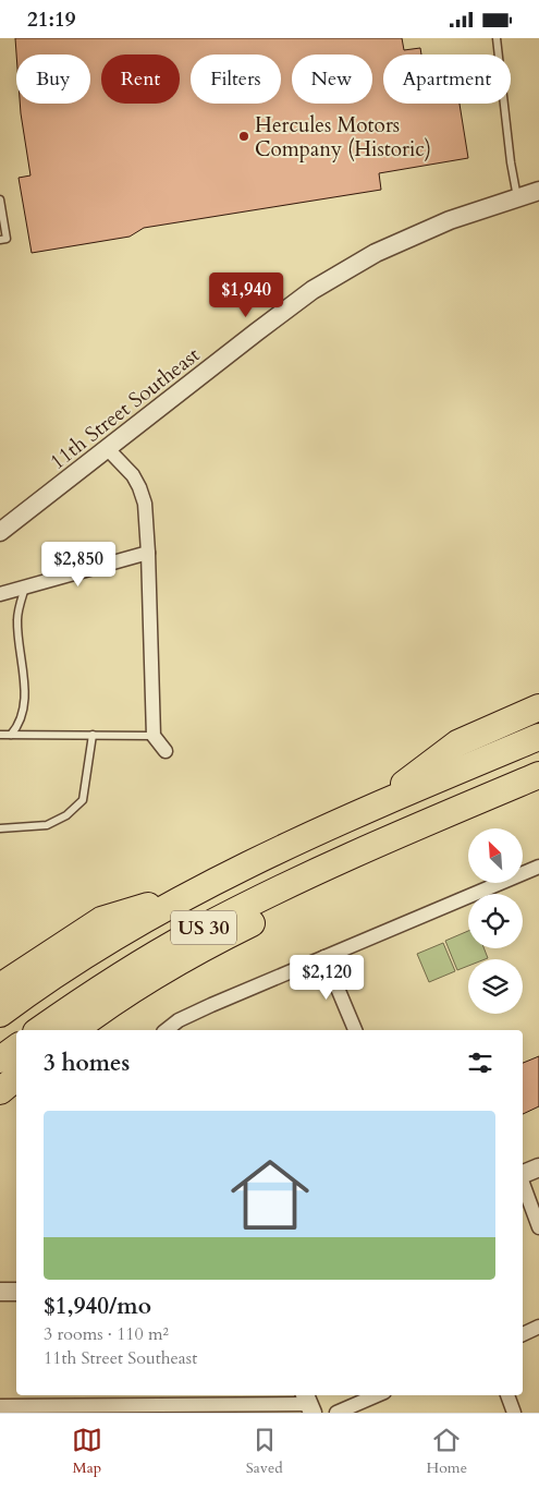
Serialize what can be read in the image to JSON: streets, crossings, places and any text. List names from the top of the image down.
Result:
{
  "streets": {
    "highway": ["US 30"],
    "street": ["11th Street Southeast"]
  },
  "places": ["Hercules Motors Company (Historic)"],
  "north": "top left",
  "page": {
    "status": "21:19",
    "chip": [
      "Buy",
      "Rent",
      "Filters",
      "New",
      "Apartment"
    ],
    "price": ["$1,940", "$2,850", "$2,120"],
    "heading": "3 homes",
    "list": [
      {
        "name": "$1,940/mo",
        "note": "3 rooms · 110 m² · 11th Street Southeast"
      }
    ],
    "tabs": ["Map", "Saved", "Home"]
  }
}
